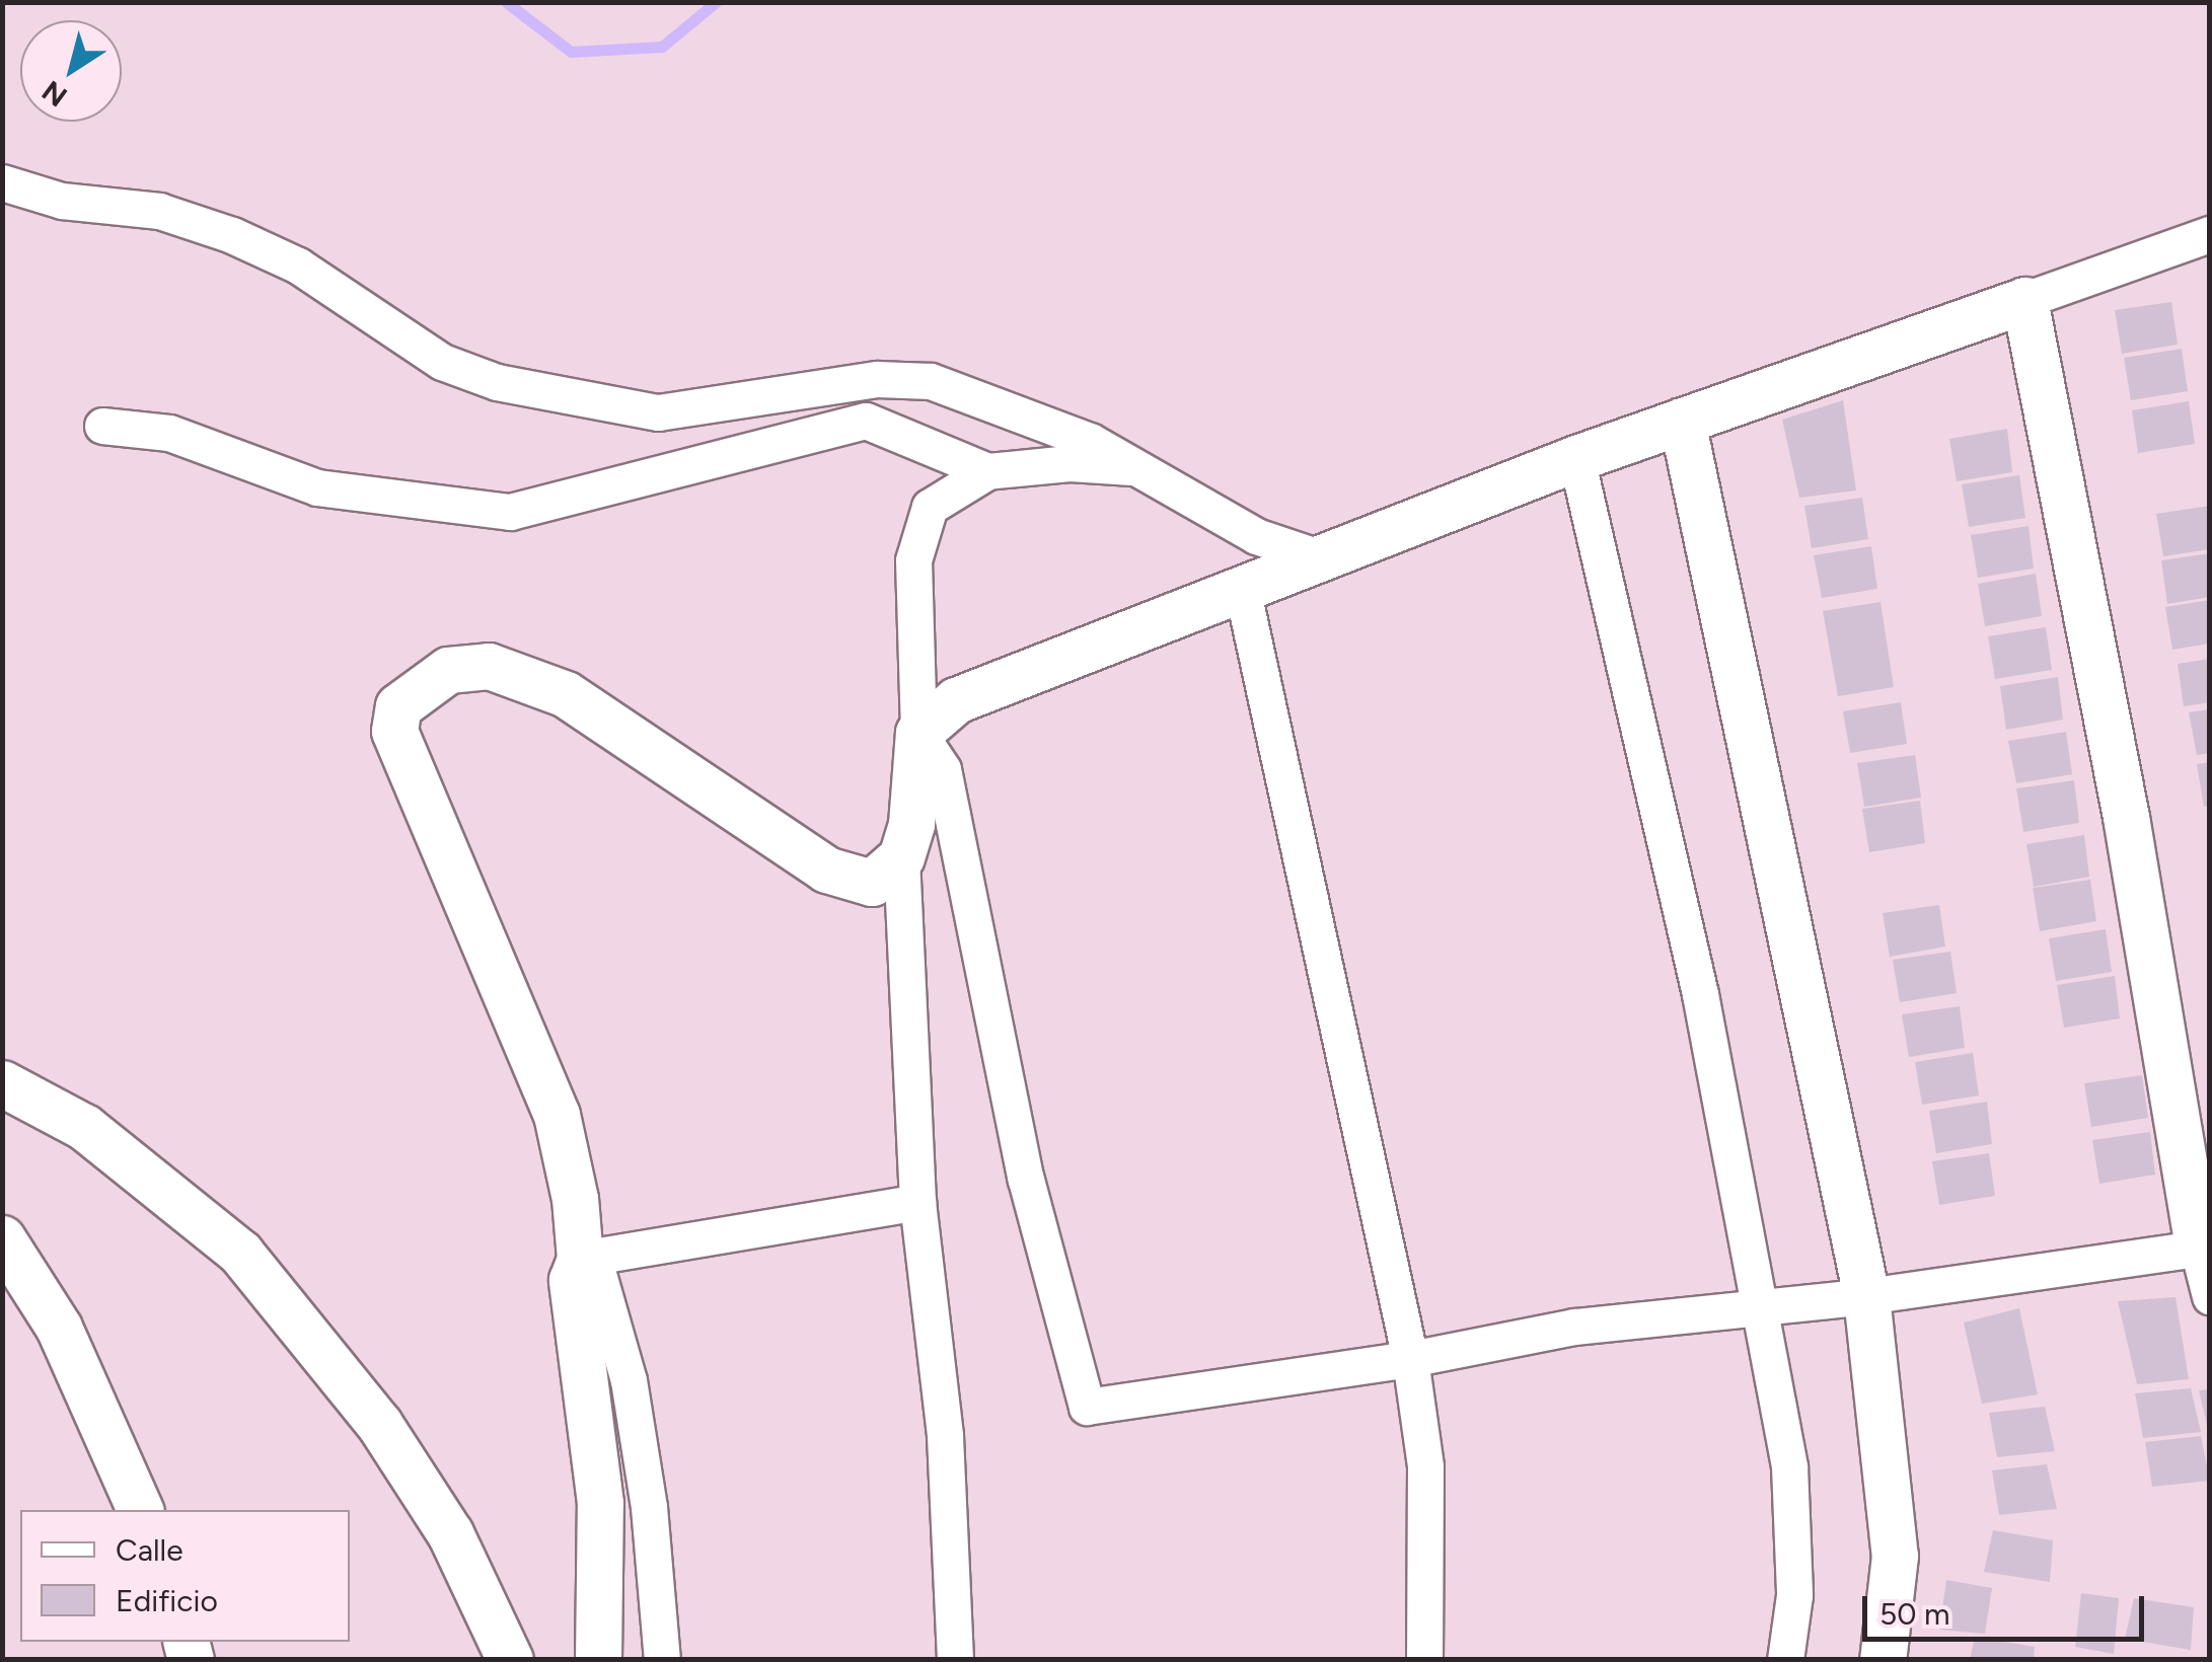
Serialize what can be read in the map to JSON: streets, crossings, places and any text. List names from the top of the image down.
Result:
{
  "legend": ["Calle", "Edificio"],
  "scale_bar": "50 m",
  "north": "bottom left"
}
